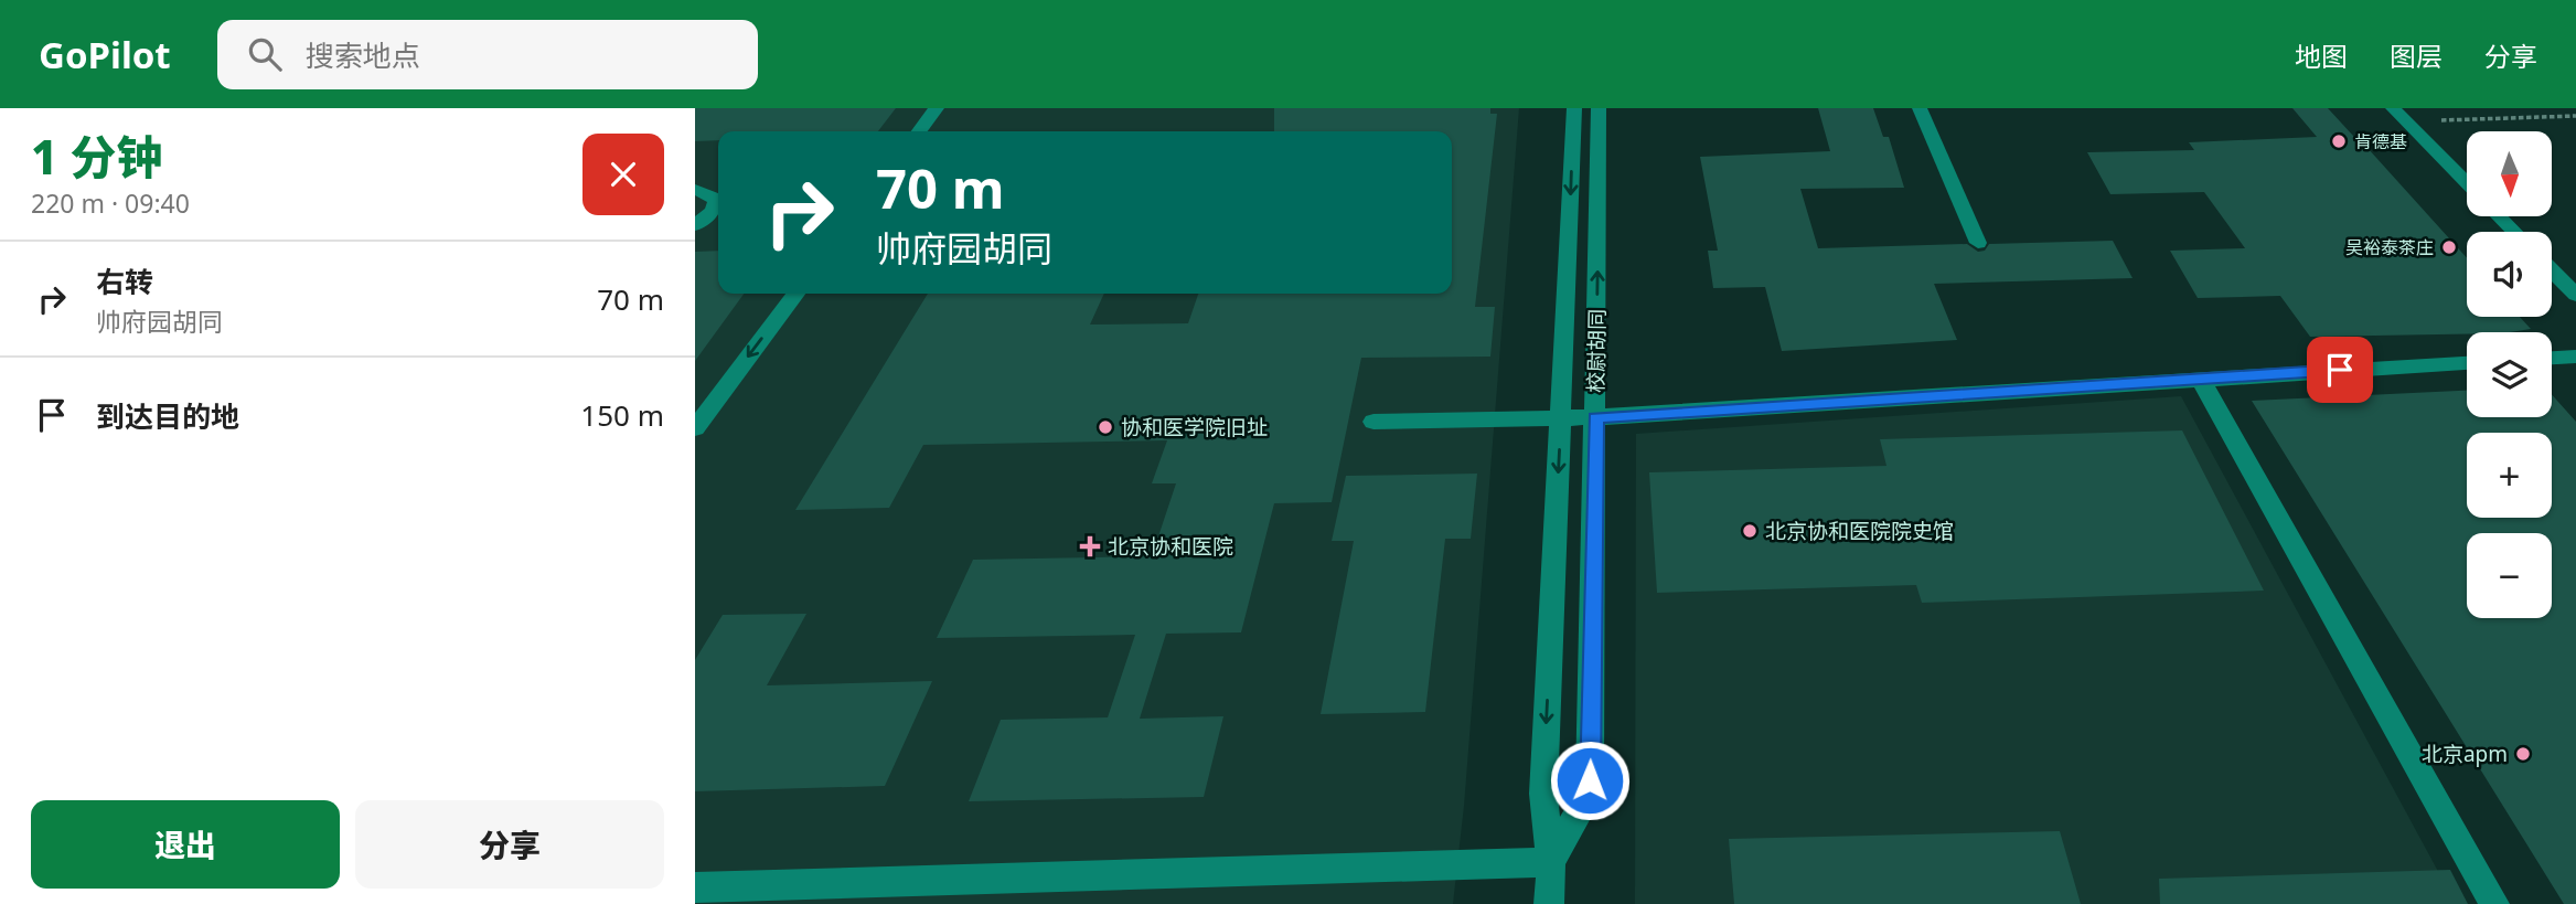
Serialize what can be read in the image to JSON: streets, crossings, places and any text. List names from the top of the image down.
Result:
{
  "streets": {
    "street": ["校尉胡同"]
  },
  "places": {
    "other": [
      "肯德基",
      "吴裕泰茶庄",
      "协和医学院旧址",
      "北京协和医院院史馆",
      "北京apm"
    ],
    "health": ["北京协和医院"]
  },
  "north": "bottom",
  "page": {
    "header": "GoPilot",
    "search": "搜索地点",
    "nav": ["地图", "图层", "分享"],
    "heading": ["1 分钟", "220 m · 09:40"],
    "map_buttons": ["+", "−"],
    "turn": ["70 m", "帅府园胡同"],
    "list": [
      {
        "name": "右转",
        "note": "帅府园胡同",
        "value": "70 m"
      },
      {
        "name": "到达目的地",
        "value": "150 m"
      }
    ],
    "buttons": ["退出", "分享"]
  }
}
